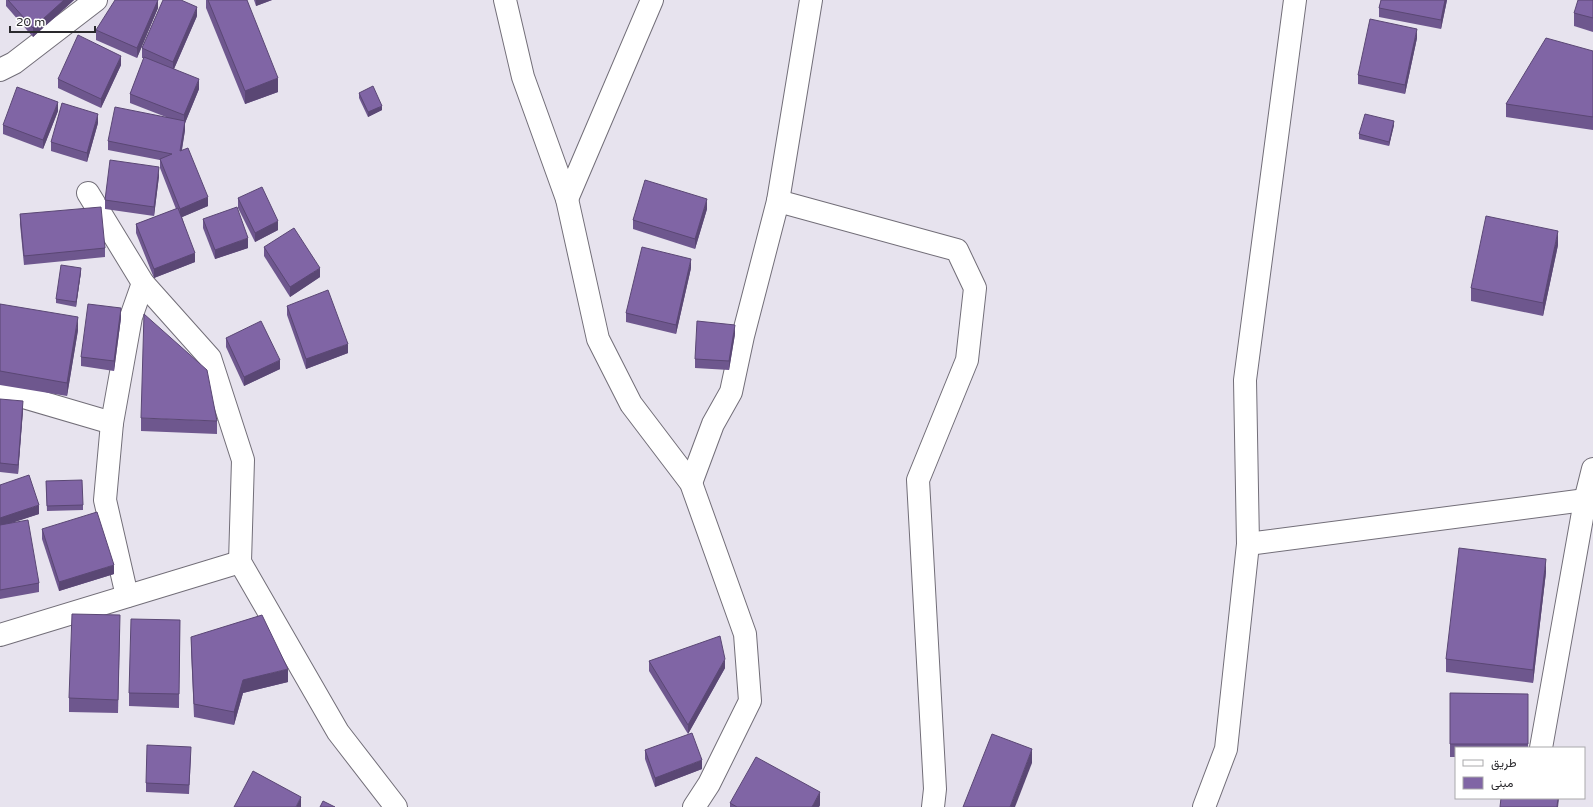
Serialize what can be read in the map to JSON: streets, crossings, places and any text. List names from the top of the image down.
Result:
{
  "legend": ["طريق", "مبنى"],
  "scale_bar": "20 m"
}
